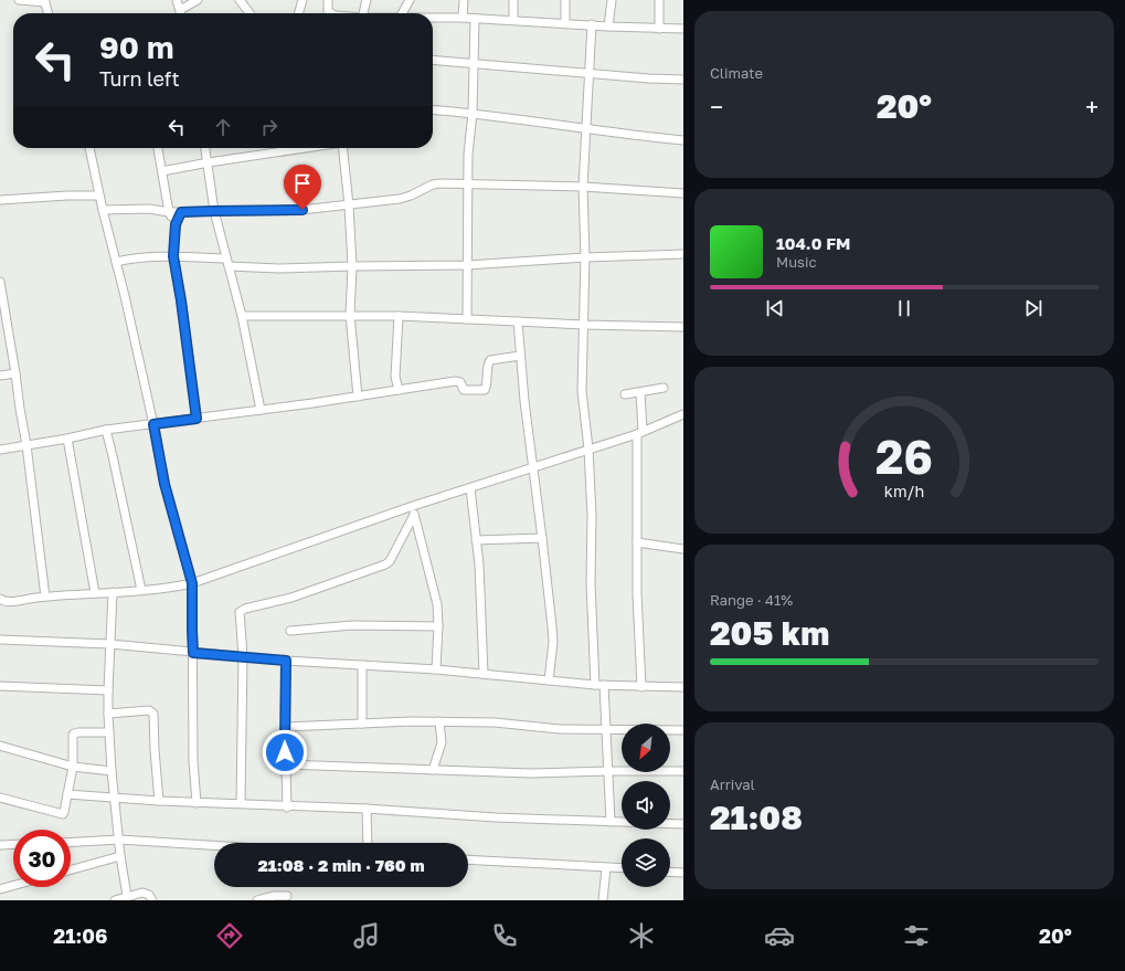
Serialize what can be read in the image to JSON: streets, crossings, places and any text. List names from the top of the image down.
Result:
{
  "north": "bottom left",
  "page": {
    "tile": [
      "Climate",
      ["Range · 41%", "205 km"],
      ["Arrival", "21:08"]
    ],
    "turn": ["90 m", "Turn left"],
    "heat": ["−", "20°", "+"],
    "song": ["104.0 FM", "Music"],
    "limit": "30",
    "trip": "21:08 · 2 min · 760 m",
    "tabs": ["21:06", "20°"],
    "gauge": ["26", "km/h"]
  }
}
